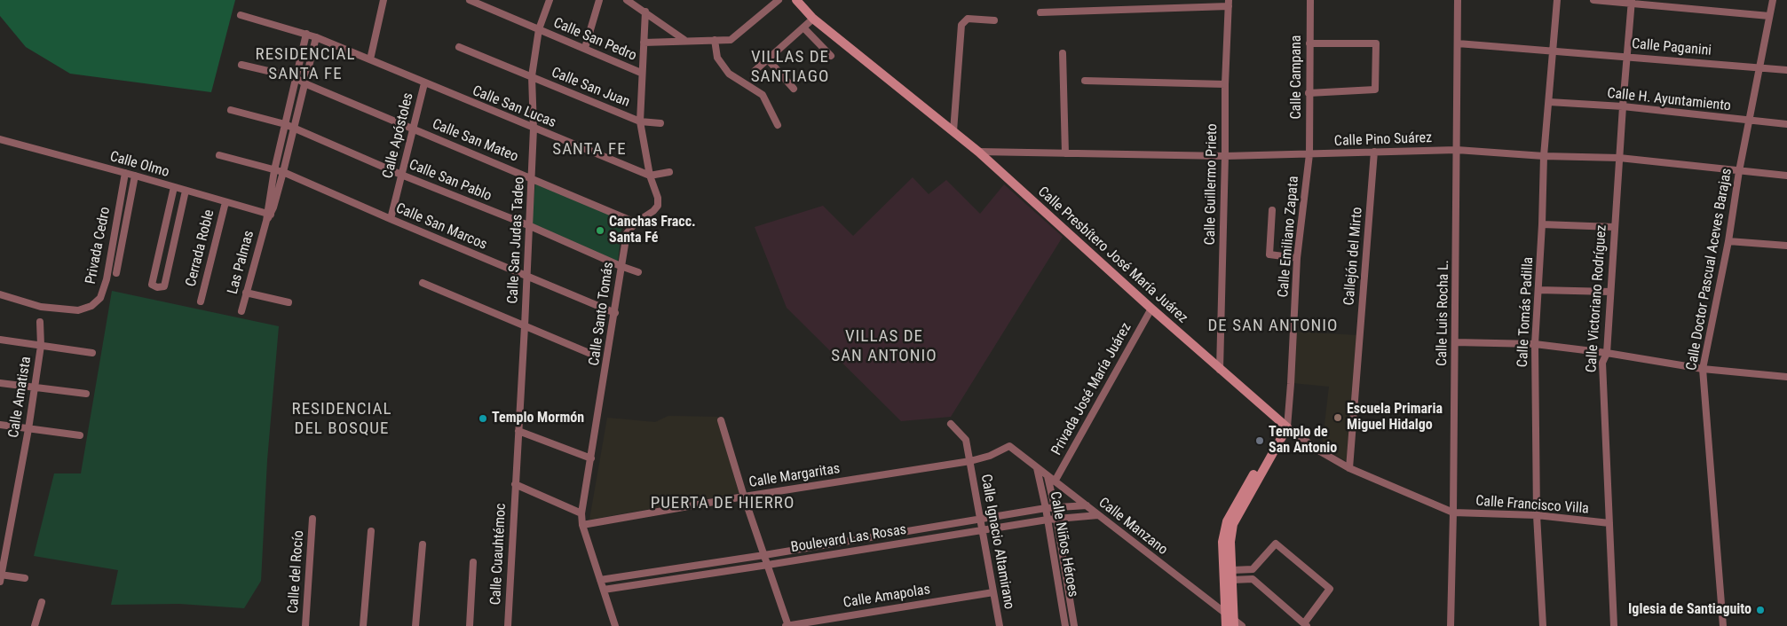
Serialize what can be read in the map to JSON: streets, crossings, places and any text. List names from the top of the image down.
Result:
{
  "streets": {
    "street": [
      "Calle San Pedro",
      "Calle Paganini",
      "Calle Campana",
      "Calle San Juan",
      "Calle H. Ayuntamiento",
      "Calle San Lucas",
      "Calle Apóstoles",
      "Calle Pino Suárez",
      "Calle San Mateo",
      "Calle Olmo",
      "Calle San Pablo",
      "Calle Guillermo Prieto",
      "Calle San Marcos",
      "Calle Emiliano Zapata",
      "Calle San Judas Tadeo",
      "Privada Cedro",
      "Cerrada Roble",
      "Calle Presbítero José María Juárez",
      "Callejón del Mirto",
      "Las Palmas",
      "Calle Doctor Pascual Aceves Barajas",
      "Calle Victoriano Rodríguez",
      "Calle Tomás Padilla",
      "Calle Luis Rocha L.",
      "Calle Santo Tomás",
      "Privada José María Juárez",
      "Calle Amatista",
      "Calle Margaritas",
      "Calle Francisco Villa",
      "Calle Manzano",
      "Boulevard Las Rosas",
      "Calle Ignacio Altamirano",
      "Calle Niños Héroes",
      "Calle Cuauhtémoc",
      "Calle del Rocío",
      "Calle Amapolas"
    ]
  },
  "crossings": [
    ["Calle San Pedro", "Calle San Judas Tadeo"],
    ["Calle San Pedro", "Calle Santo Tomás"],
    ["Calle Paganini", "Calle Doctor Pascual Aceves Barajas"],
    ["Calle Paganini", "Calle Victoriano Rodríguez"],
    ["Calle Paganini", "Calle Tomás Padilla"],
    ["Calle Paganini", "Calle Luis Rocha L."],
    ["Calle Campana", "Calle Pino Suárez"],
    ["Calle Campana", "Calle Emiliano Zapata"],
    ["Calle San Juan", "Calle San Judas Tadeo"],
    ["Calle San Juan", "Calle Santo Tomás"],
    ["Calle H. Ayuntamiento", "Calle Doctor Pascual Aceves Barajas"],
    ["Calle H. Ayuntamiento", "Calle Victoriano Rodríguez"],
    ["Calle H. Ayuntamiento", "Calle Tomás Padilla"],
    ["Calle San Lucas", "Calle Apóstoles"],
    ["Calle San Lucas", "Calle San Judas Tadeo"],
    ["Calle San Lucas", "Calle Santo Tomás"],
    ["Calle Apóstoles", "Calle San Mateo"],
    ["Calle Apóstoles", "Calle San Pablo"],
    ["Calle Apóstoles", "Calle San Marcos"],
    ["Calle Pino Suárez", "Calle Guillermo Prieto"],
    ["Calle Pino Suárez", "Calle Emiliano Zapata"],
    ["Calle Pino Suárez", "Calle Presbítero José María Juárez"],
    ["Calle Pino Suárez", "Callejón del Mirto"],
    ["Calle Pino Suárez", "Calle Doctor Pascual Aceves Barajas"],
    ["Calle Pino Suárez", "Calle Victoriano Rodríguez"],
    ["Calle Pino Suárez", "Calle Tomás Padilla"],
    ["Calle Pino Suárez", "Calle Luis Rocha L."],
    ["Calle San Mateo", "Calle San Judas Tadeo"],
    ["Calle San Mateo", "Calle Santo Tomás"],
    ["Calle Olmo", "Privada Cedro"],
    ["Calle Olmo", "Cerrada Roble"],
    ["Calle Olmo", "Las Palmas"],
    ["Calle San Pablo", "Calle San Judas Tadeo"],
    ["Calle San Pablo", "Calle Santo Tomás"],
    ["Calle Guillermo Prieto", "Calle Presbítero José María Juárez"],
    ["Calle San Marcos", "Calle San Judas Tadeo"],
    ["Calle San Marcos", "Calle Santo Tomás"],
    ["Calle Emiliano Zapata", "Calle Presbítero José María Juárez"],
    ["Calle San Judas Tadeo", "Calle Cuauhtémoc"],
    ["Calle Presbítero José María Juárez", "Callejón del Mirto"],
    ["Calle Presbítero José María Juárez", "Calle Luis Rocha L."],
    ["Calle Presbítero José María Juárez", "Privada José María Juárez"],
    ["Calle Presbítero José María Juárez", "Calle Francisco Villa"],
    ["Calle Victoriano Rodríguez", "Calle Francisco Villa"],
    ["Calle Tomás Padilla", "Calle Francisco Villa"],
    ["Calle Luis Rocha L.", "Calle Francisco Villa"],
    ["Calle Santo Tomás", "Calle Margaritas"],
    ["Calle Santo Tomás", "Boulevard Las Rosas"],
    ["Privada José María Juárez", "Calle Manzano"],
    ["Calle Margaritas", "Calle Manzano"],
    ["Calle Margaritas", "Calle Ignacio Altamirano"],
    ["Calle Manzano", "Boulevard Las Rosas"],
    ["Calle Manzano", "Calle Niños Héroes"],
    ["Boulevard Las Rosas", "Calle Ignacio Altamirano"],
    ["Boulevard Las Rosas", "Calle Niños Héroes"],
    ["Calle Ignacio Altamirano", "Calle Amapolas"]
  ],
  "districts": [
    "RESIDENCIAL SANTA FE",
    "VILLAS DE SANTIAGO",
    "SANTA FE",
    "DE SAN ANTONIO",
    "VILLAS DE SAN ANTONIO",
    "RESIDENCIAL DEL BOSQUE",
    "PUERTA DE HIERRO"
  ],
  "places": [
    "Canchas Fracc. Santa Fé",
    "Escuela Primaria Miguel Hidalgo",
    "Templo Mormón",
    "Templo de San Antonio",
    "Iglesia de Santiaguito"
  ]
}
